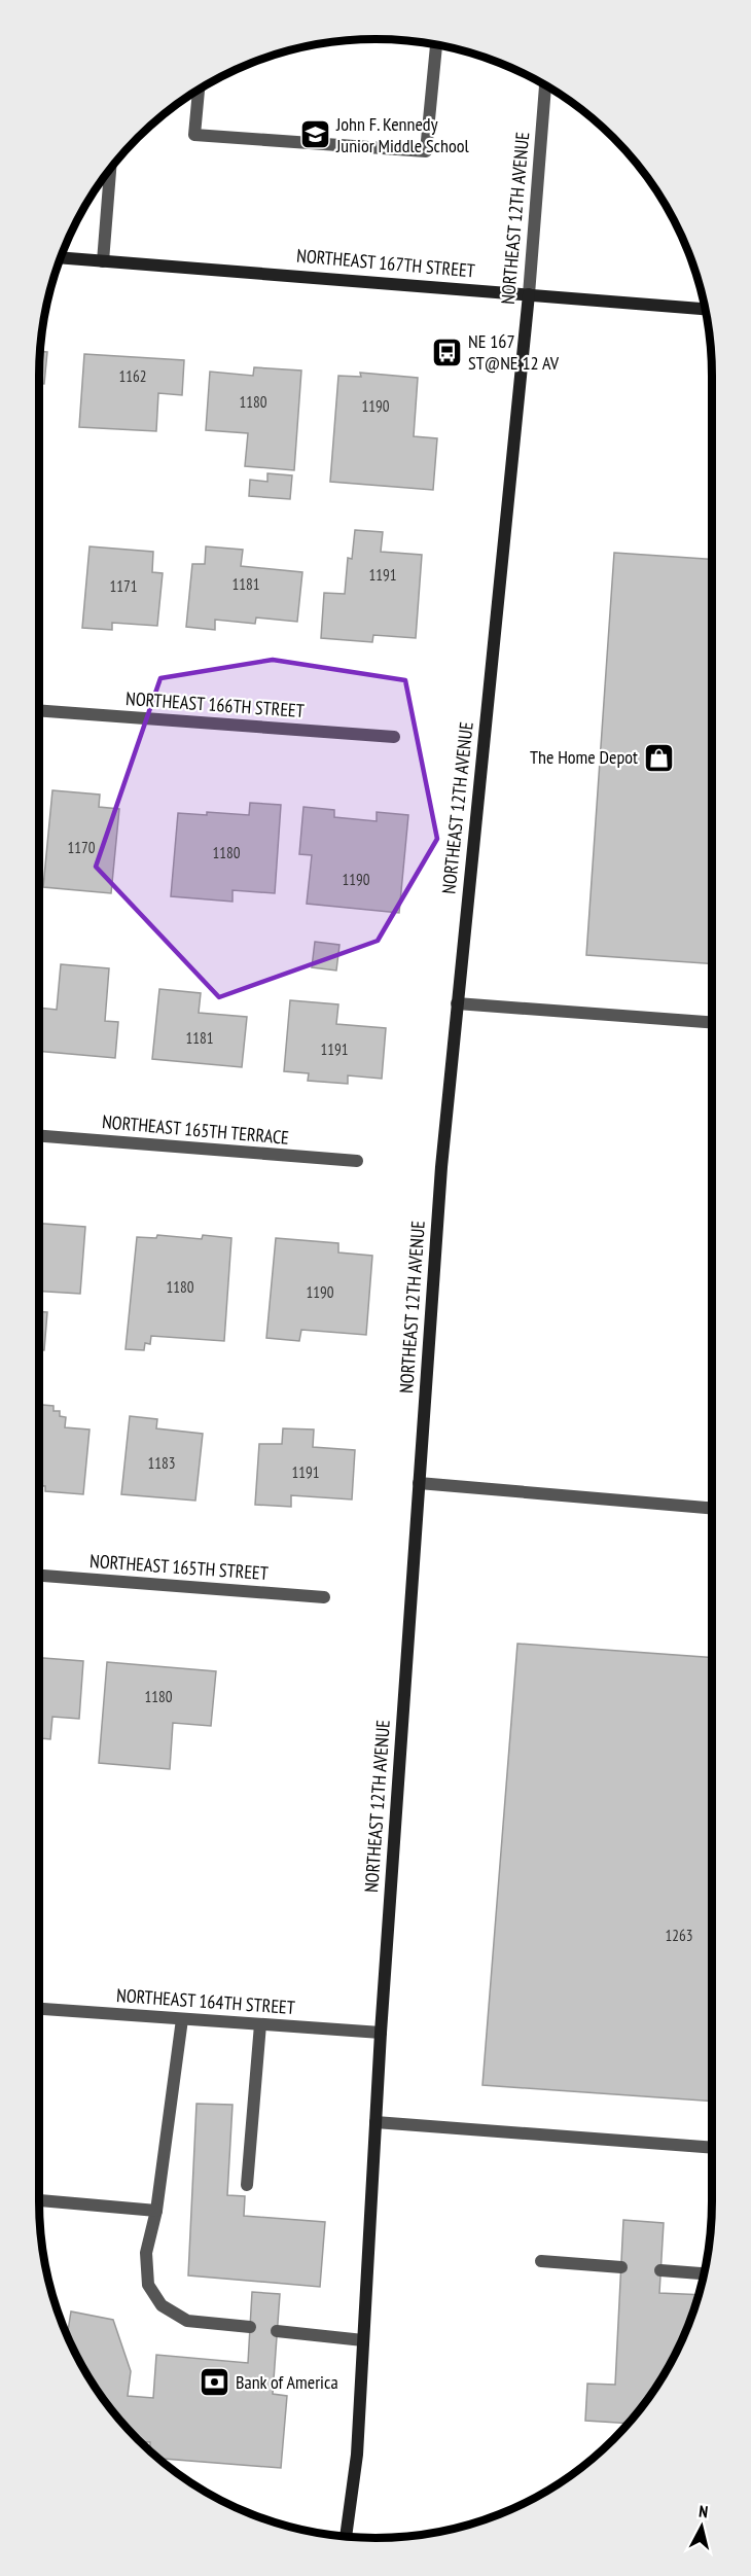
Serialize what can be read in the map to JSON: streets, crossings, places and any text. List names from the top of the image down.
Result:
{
  "streets": {
    "street": [
      "NORTHEAST 12TH AVENUE",
      "NORTHEAST 167TH STREET",
      "NORTHEAST 166TH STREET",
      "NORTHEAST 165TH TERRACE",
      "NORTHEAST 165TH STREET",
      "NORTHEAST 164TH STREET"
    ]
  },
  "crossings": [
    ["NORTHEAST 12TH AVENUE", "NORTHEAST 167TH STREET"],
    ["NORTHEAST 12TH AVENUE", "NORTHEAST 164TH STREET"]
  ],
  "places": {
    "school or university": ["John F. Kennedy Junior Middle School"],
    "bus stop": ["NE 167 ST@NE 12 AV"],
    "shop": ["The Home Depot"],
    "bank": ["Bank of America"]
  },
  "house_numbers": [
    "1162",
    "1180",
    "1190",
    "1191",
    "1181",
    "1171",
    "1170",
    "1180",
    "1190",
    "1181",
    "1191",
    "1180",
    "1190",
    "1183",
    "1191",
    "1180",
    "1263"
  ],
  "north": "top"
}
